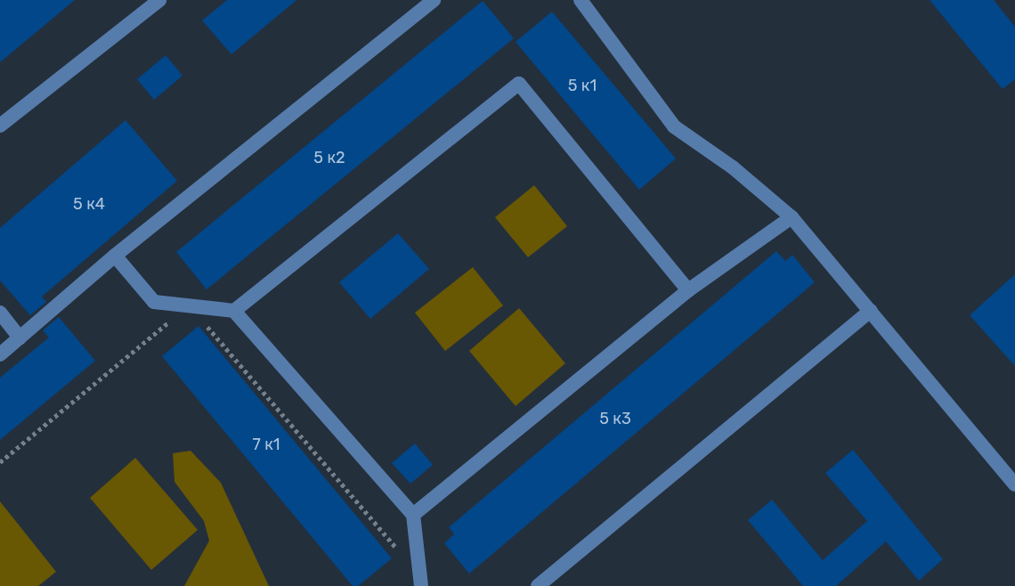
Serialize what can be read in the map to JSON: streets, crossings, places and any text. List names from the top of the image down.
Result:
{
  "house_numbers": [
    "5 к1",
    "5 к2",
    "5 к4",
    "5 к3",
    "7 к1"
  ]
}
